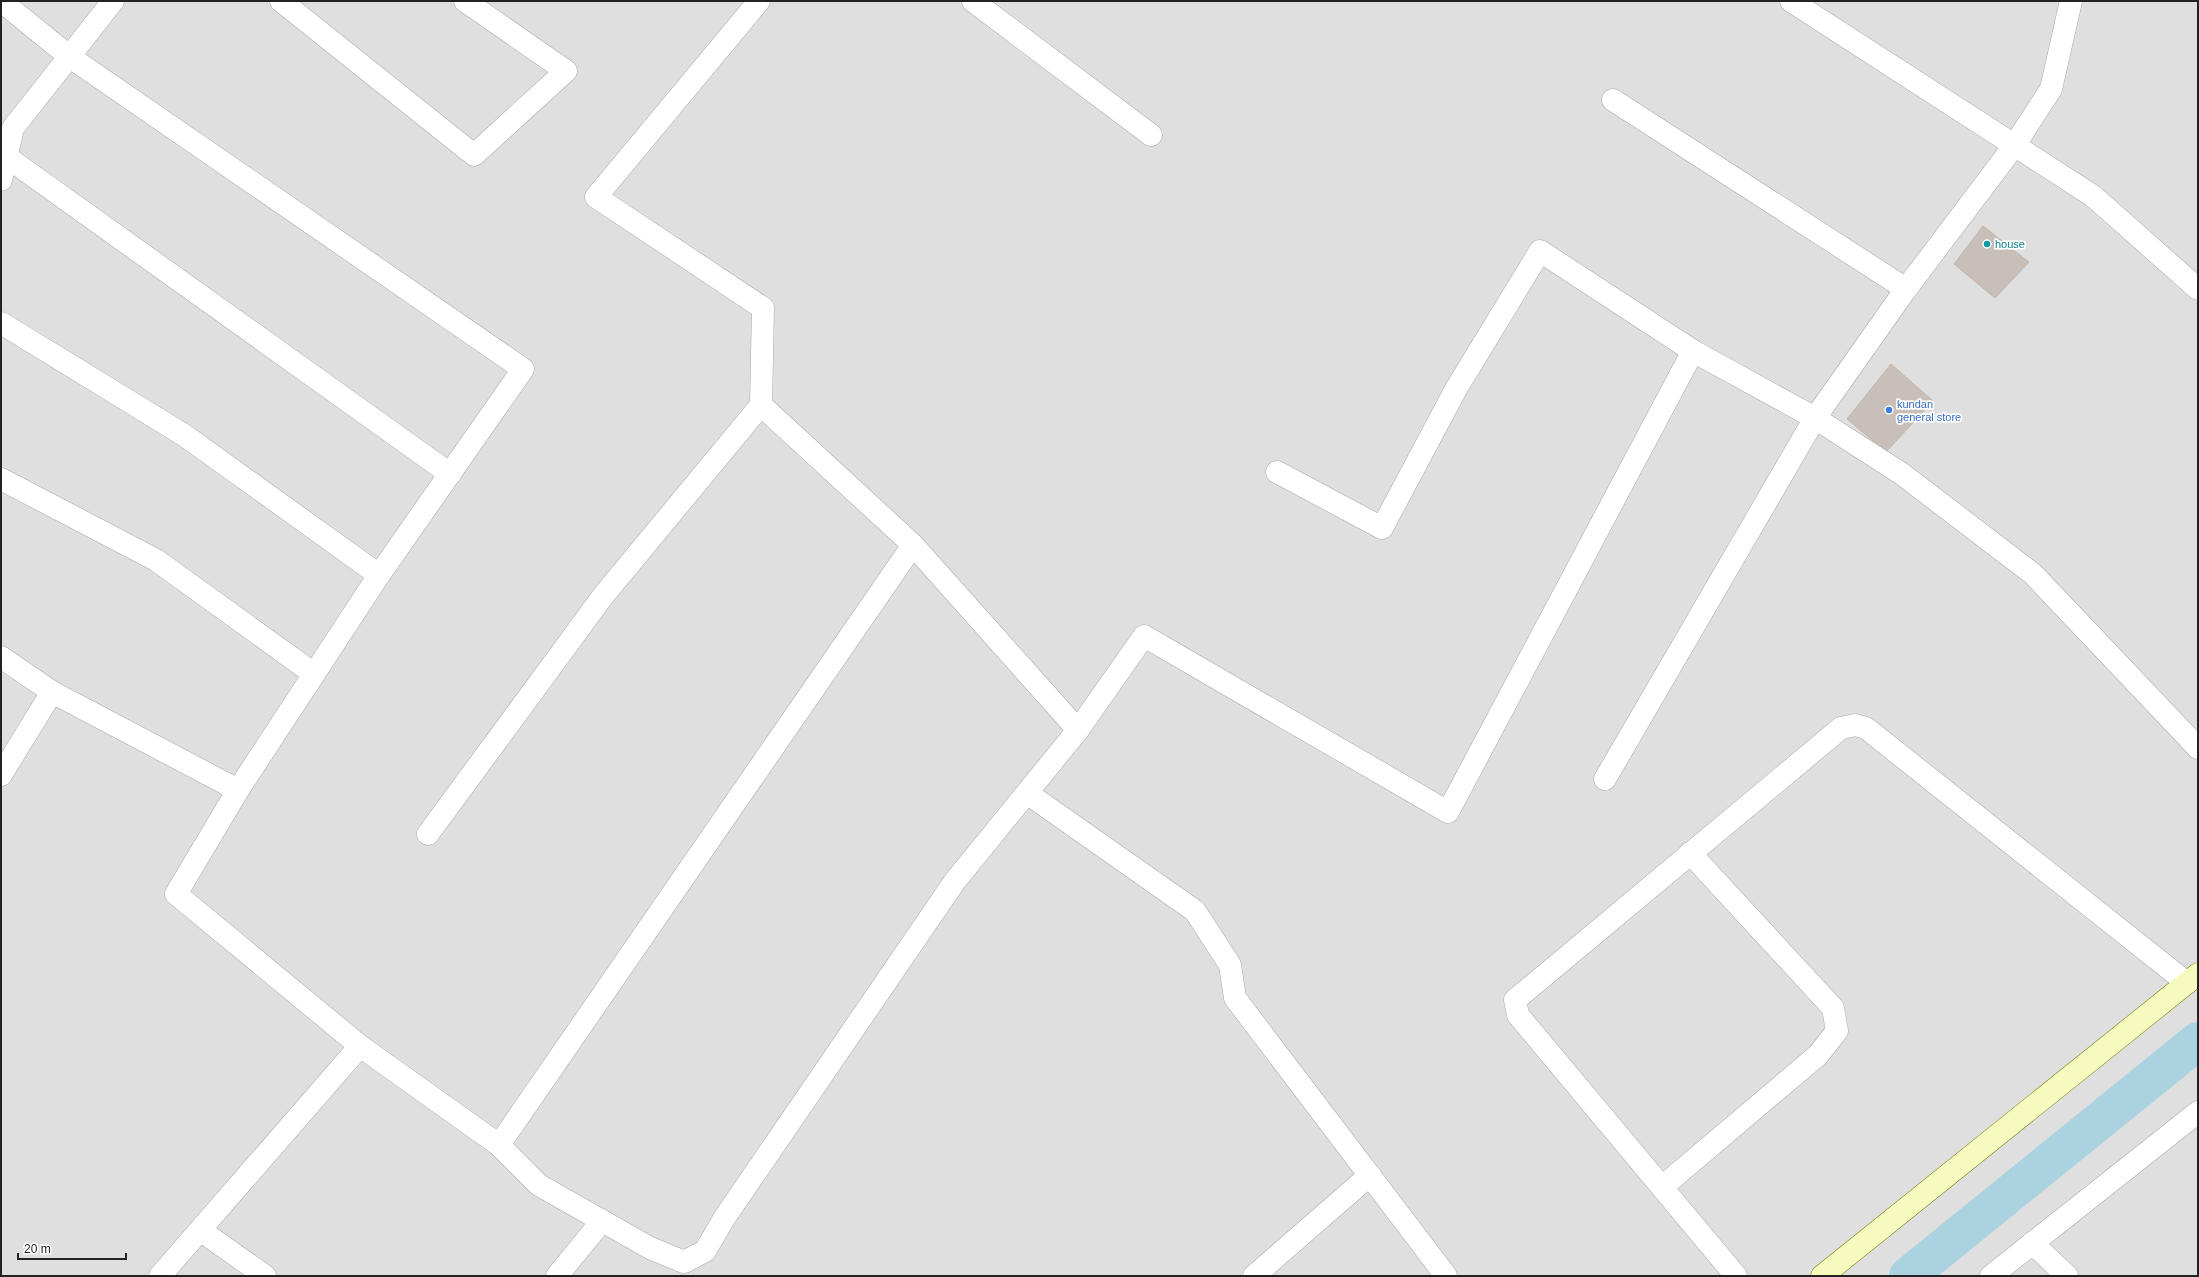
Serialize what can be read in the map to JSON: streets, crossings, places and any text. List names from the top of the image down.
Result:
{
  "places": ["house", "kundan general store"],
  "scale_bar": "20 m"
}
